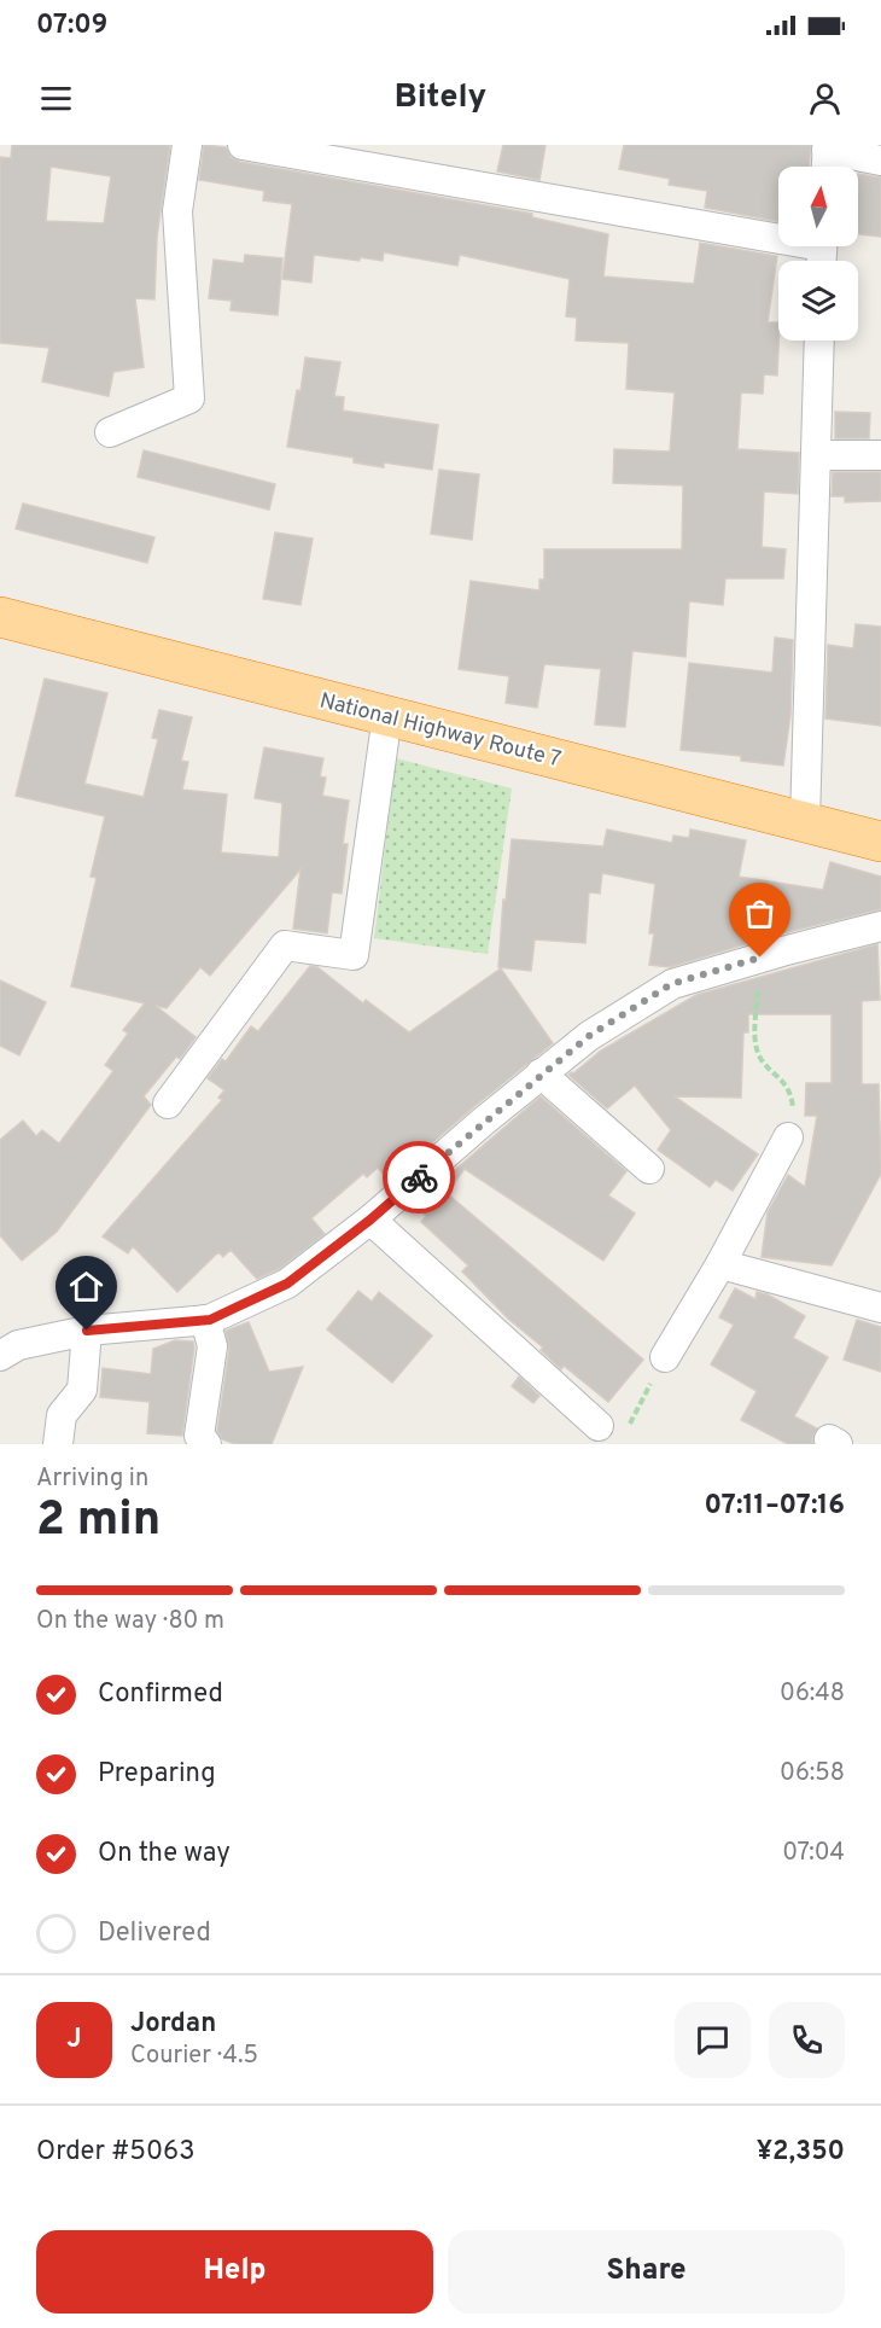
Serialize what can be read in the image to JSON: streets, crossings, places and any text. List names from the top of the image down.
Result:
{
  "streets": {
    "highway": ["National Highway Route 7"]
  },
  "north": "top",
  "page": {
    "status": "07:09",
    "header": "Bitely",
    "heading": ["2 min", "Arriving in", "07:11–07:16"],
    "panel": [
      "Jordan",
      "Courier · 4.5",
      "Order #5063",
      "¥2,350"
    ],
    "bar": "On the way · 80 m",
    "list": [
      ["Confirmed", "06:48"],
      ["Preparing", "06:58"],
      ["On the way", "07:04"],
      "Delivered"
    ],
    "round": "J",
    "buttons": ["Help", "Share"]
  }
}
